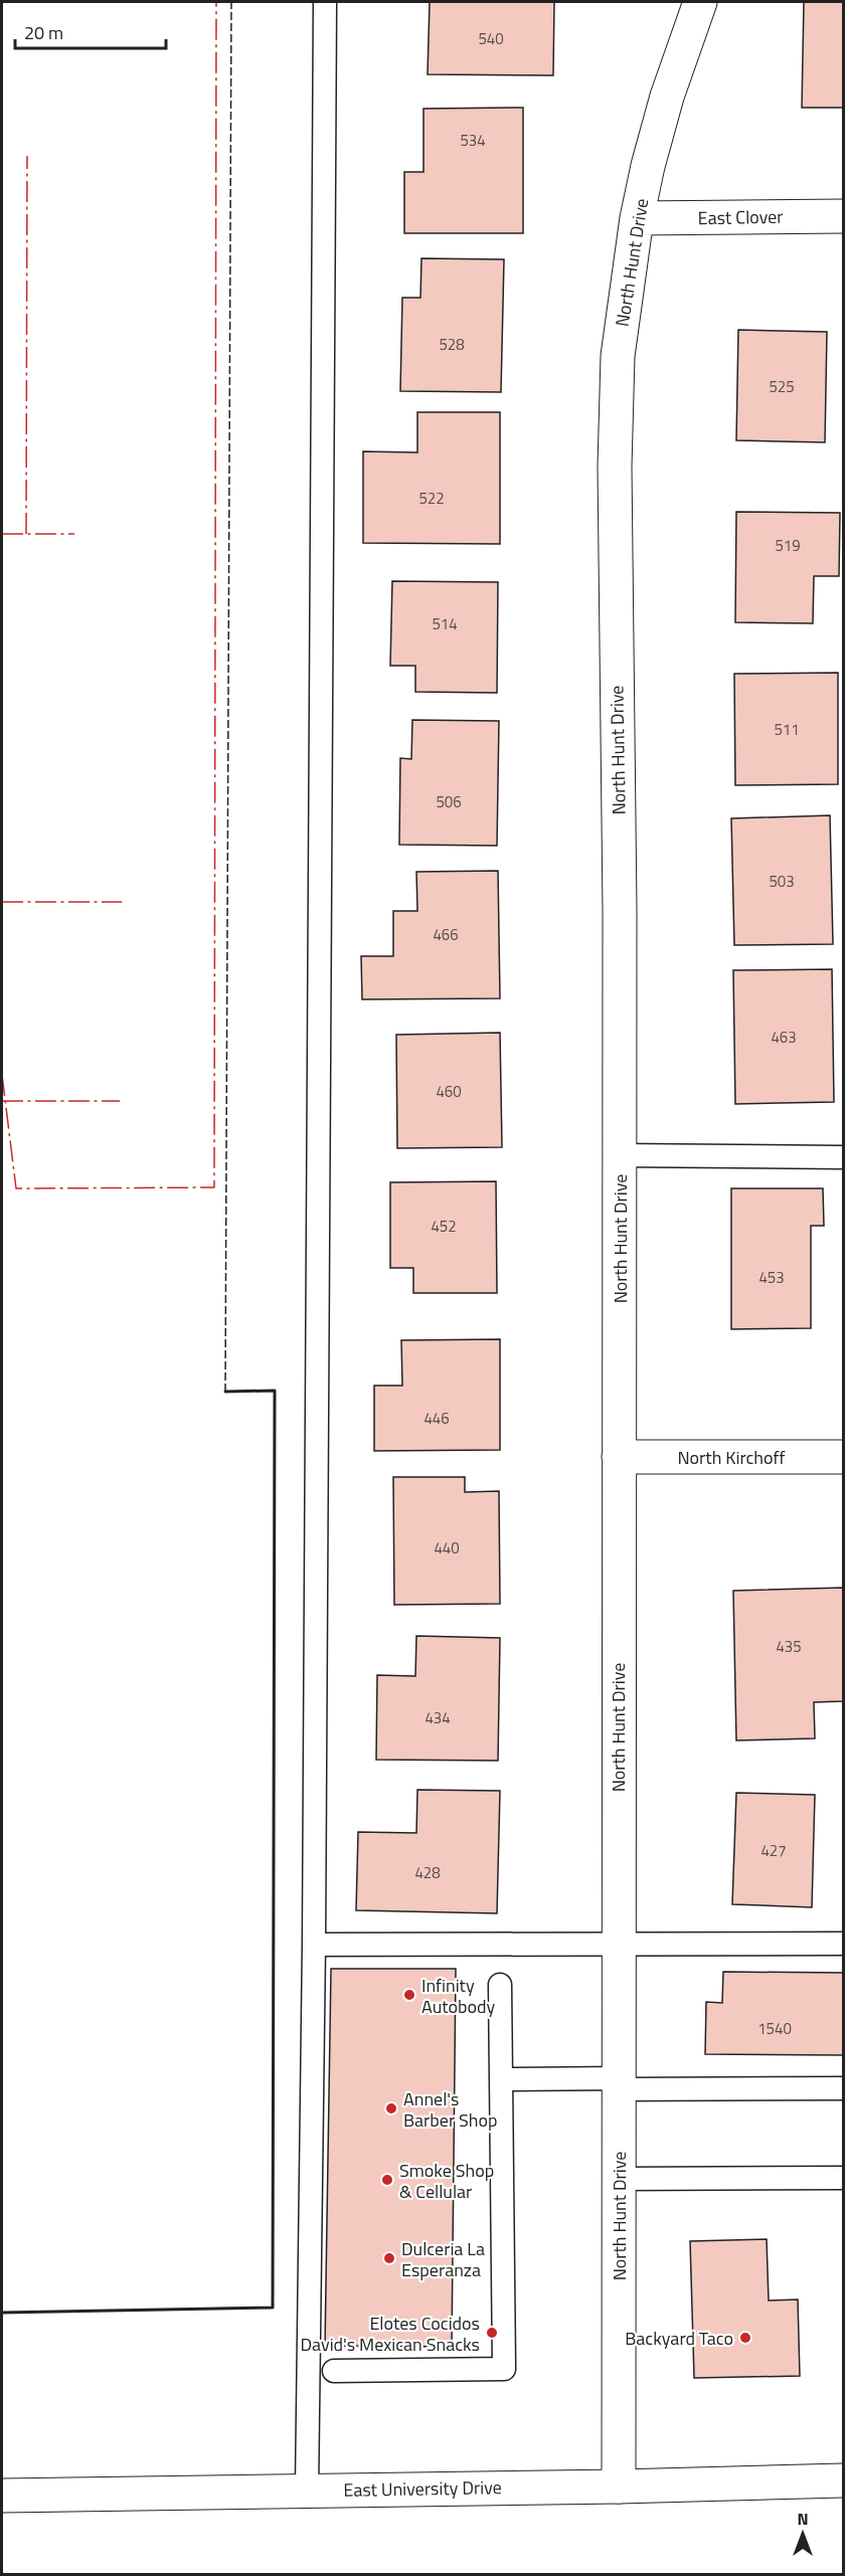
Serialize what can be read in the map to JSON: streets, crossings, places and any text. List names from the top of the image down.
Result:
{
  "streets": {
    "street": [
      "East Clover",
      "North Hunt Drive",
      "North Kirchoff",
      "East University Drive"
    ]
  },
  "crossings": [
    ["East Clover", "North Hunt Drive"],
    ["North Hunt Drive", "North Kirchoff"],
    ["North Hunt Drive", "East University Drive"]
  ],
  "places": [
    "Infinity Autobody",
    "Annel's Barber Shop",
    "Smoke Shop & Cellular",
    "Dulceria La Esperanza",
    "Elotes Cocidos David's Mexican Snacks",
    "Backyard Taco"
  ],
  "house_numbers": [
    "540",
    "534",
    "528",
    "525",
    "522",
    "519",
    "514",
    "511",
    "506",
    "503",
    "466",
    "463",
    "460",
    "452",
    "453",
    "446",
    "440",
    "435",
    "434",
    "427",
    "428",
    "1540"
  ],
  "scale_bar": "20 m",
  "north": "top"
}
